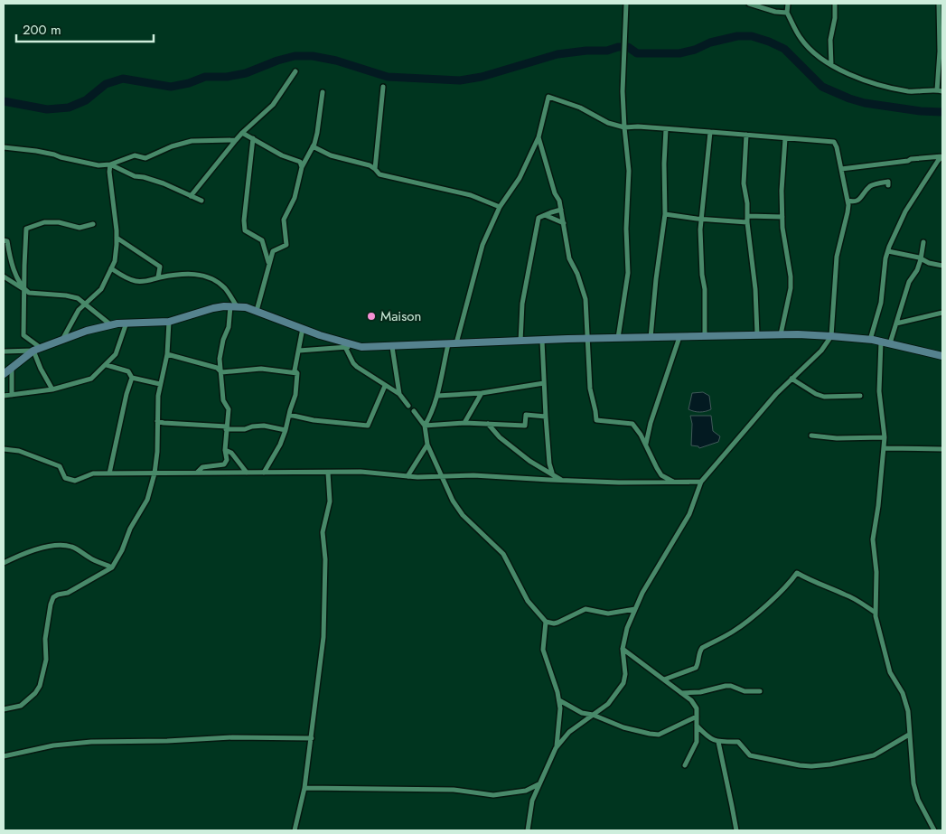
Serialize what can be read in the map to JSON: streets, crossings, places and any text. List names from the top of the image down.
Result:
{
  "places": ["Maison"],
  "scale_bar": "200 m"
}
